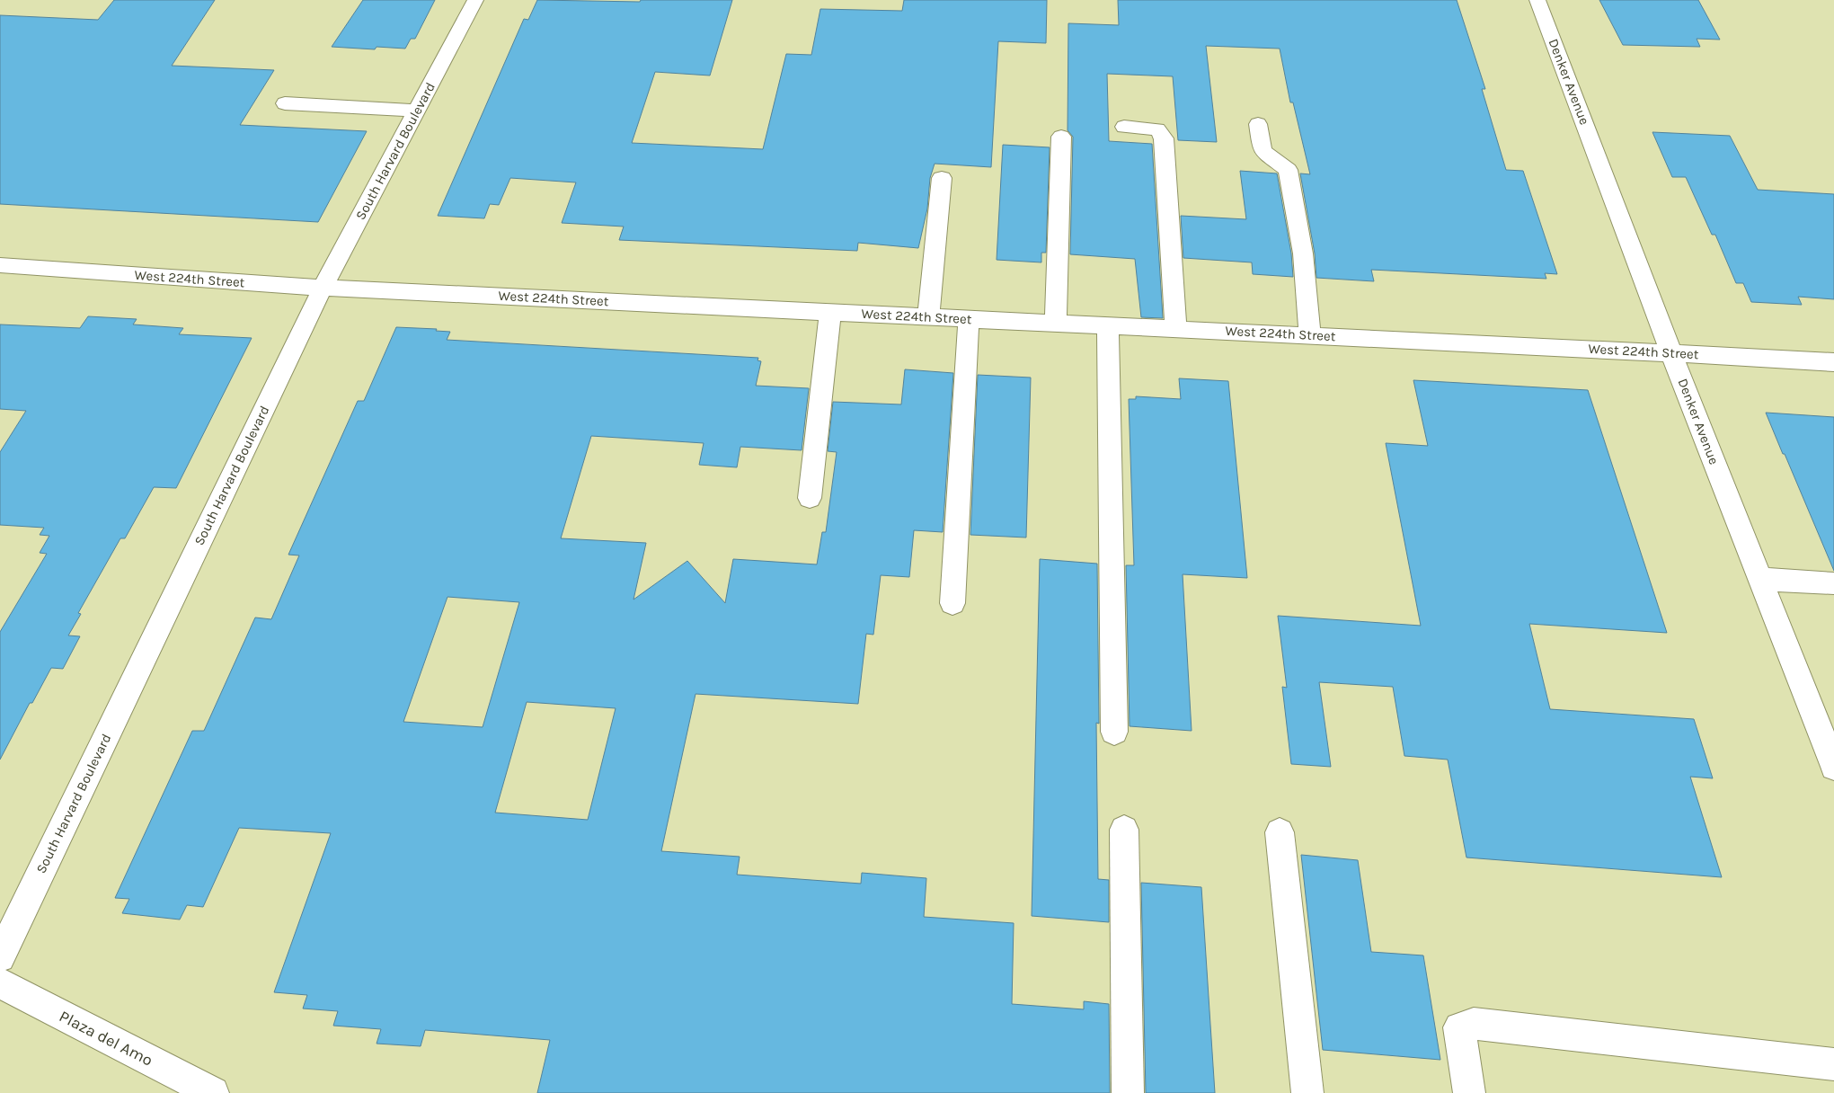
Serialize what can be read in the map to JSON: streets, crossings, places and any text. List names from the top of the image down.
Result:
{
  "streets": {
    "street": [
      "Denker Avenue",
      "South Harvard Boulevard",
      "West 224th Street",
      "Plaza del Amo"
    ]
  },
  "crossings": [
    ["Denker Avenue", "West 224th Street"],
    ["South Harvard Boulevard", "West 224th Street"]
  ]
}
